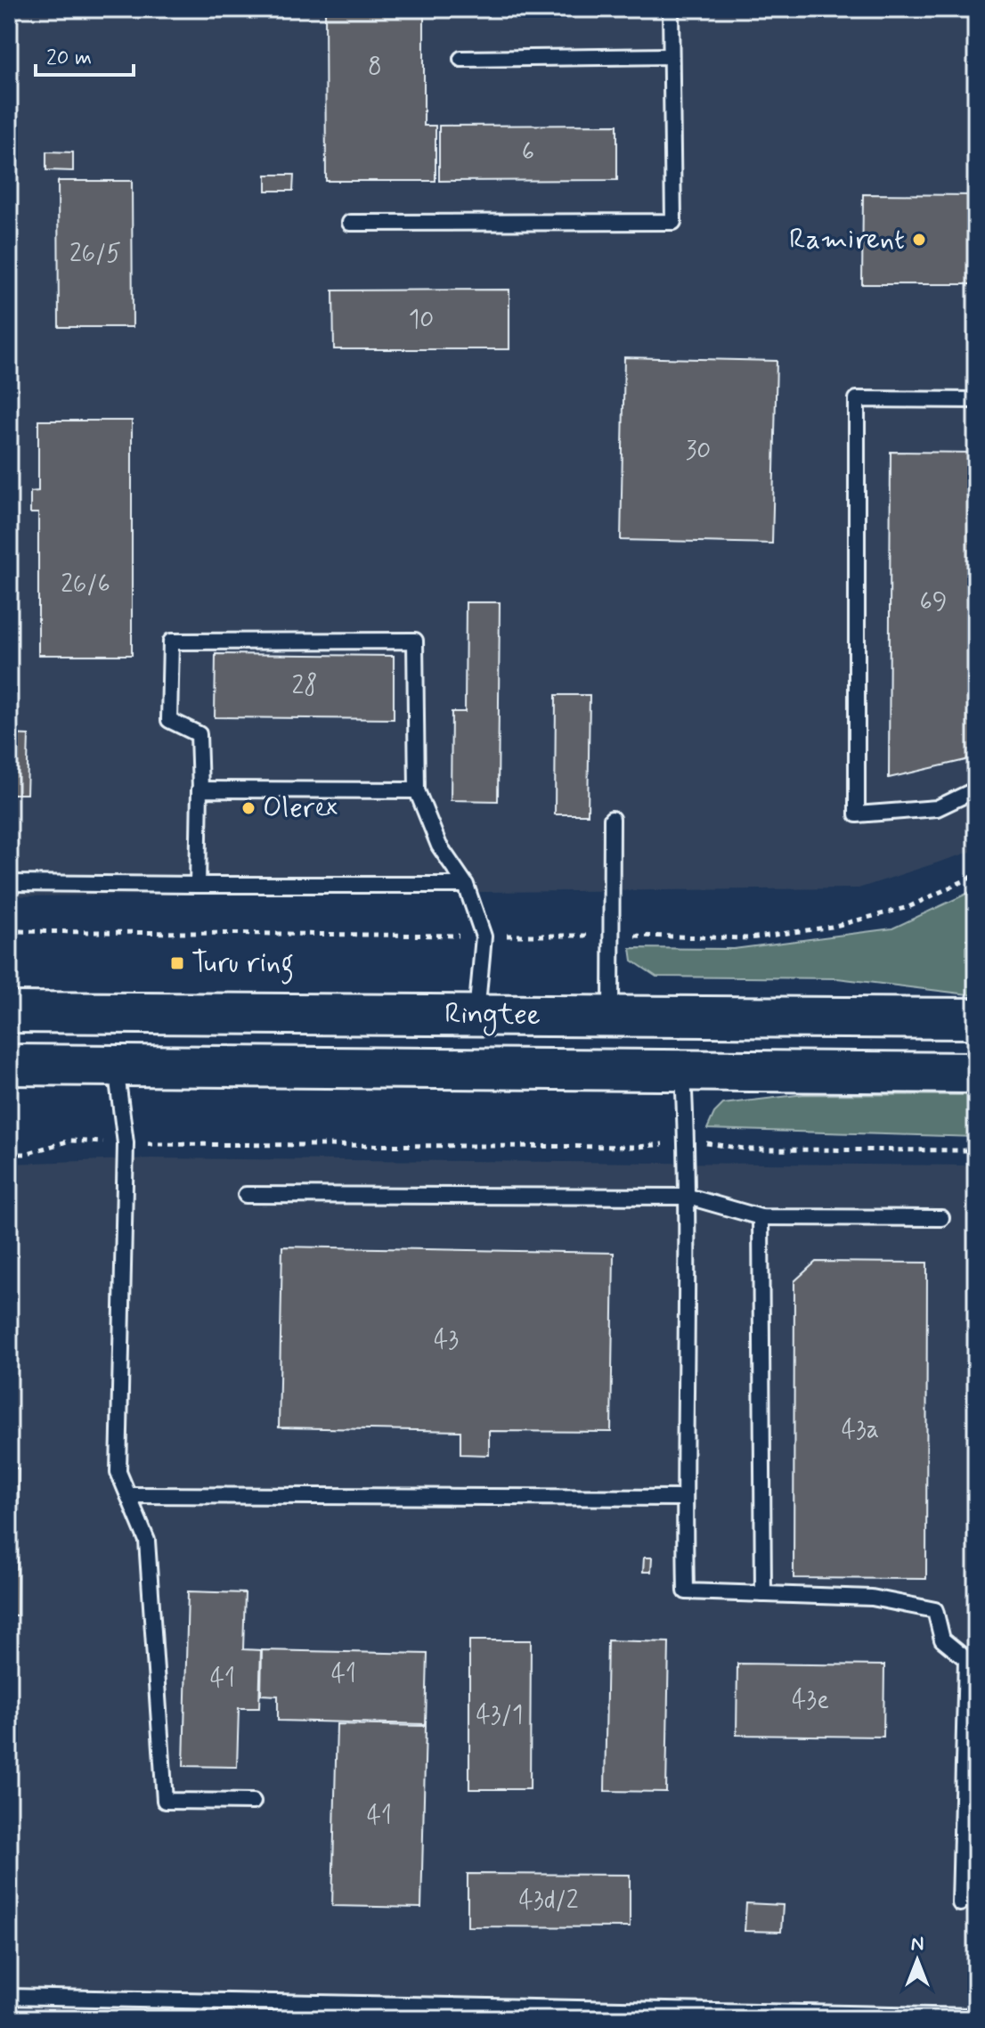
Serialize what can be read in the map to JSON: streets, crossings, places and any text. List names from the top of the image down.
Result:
{
  "streets": {
    "main road": ["Ringtee"]
  },
  "places": {
    "other": ["Ramirent", "Olerex"],
    "transit": ["Turu ring"]
  },
  "house_numbers": [
    "8",
    "6",
    "26/5",
    "10",
    "30",
    "26/6",
    "69",
    "28",
    "43",
    "43a",
    "41",
    "41",
    "43e",
    "43/1",
    "41",
    "43d/2"
  ],
  "scale_bar": "20 m",
  "north": "top"
}
